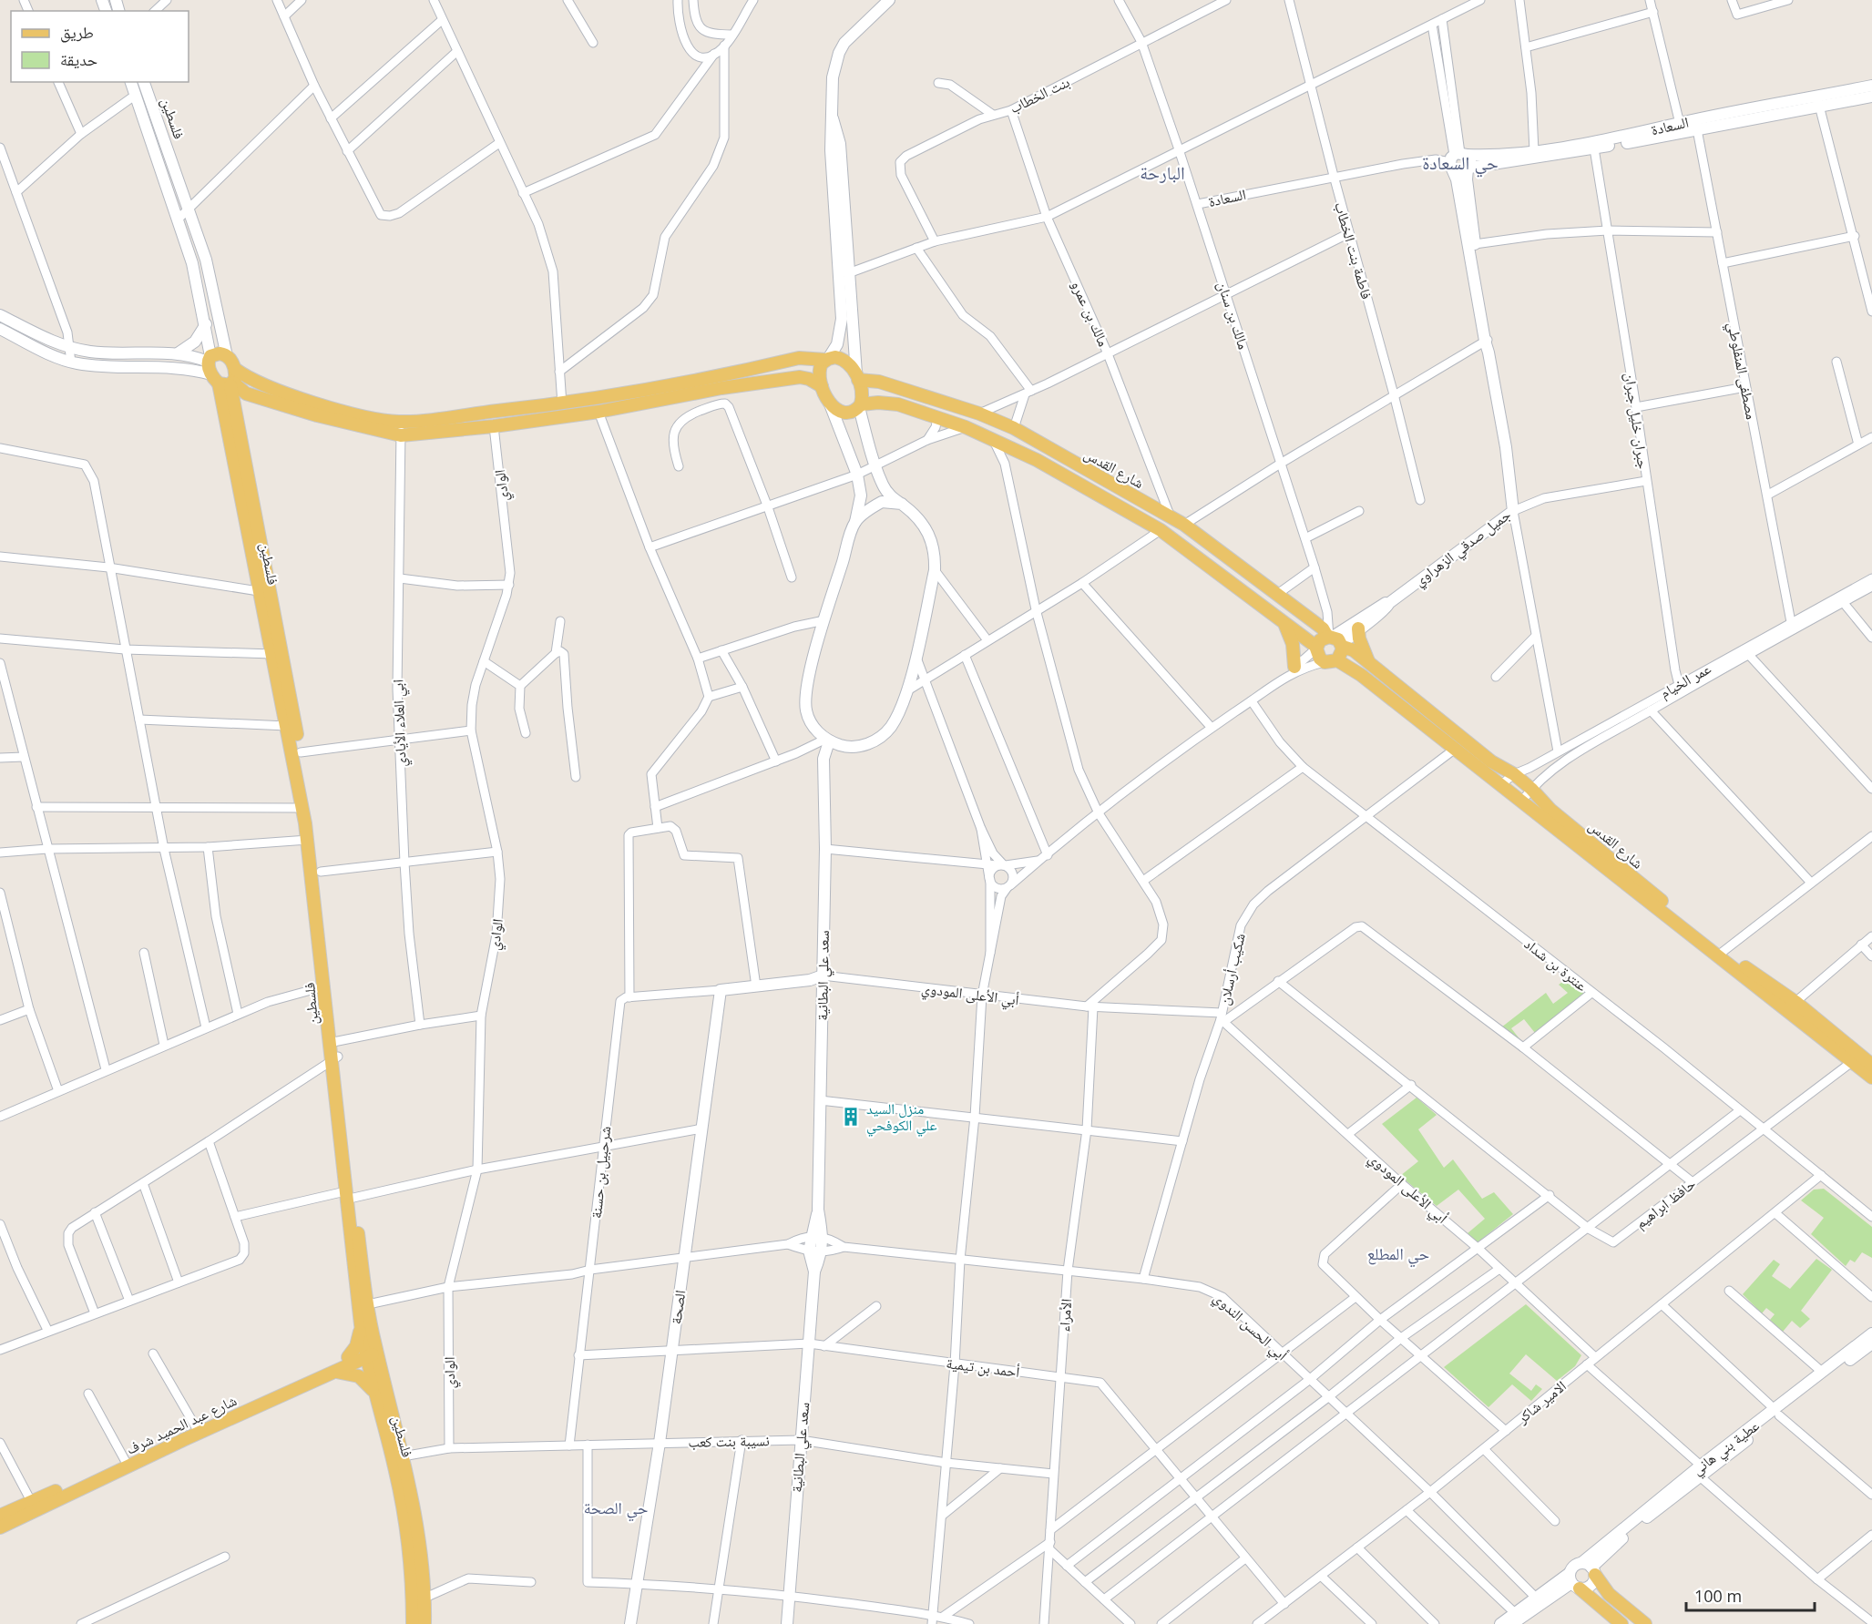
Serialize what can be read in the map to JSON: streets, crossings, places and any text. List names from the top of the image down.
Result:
{
  "streets": {
    "main road": [
      "فلسطين",
      "السعادة",
      "شارع القدس",
      "جميل صدقي الزهراوي",
      "سعد علي البطانية",
      "أبي الأعلى المودوي",
      "الصحة",
      "شارع عبد الحميد شرف",
      "عطية بني هاني"
    ],
    "street": [
      "بنت الخطاب",
      "فاطمة بنت الخطاب",
      "مالك بن عمرو",
      "مالك بن سنان",
      "مصطفى المنفلوطي",
      "جبران خليل جبران",
      "الوادي",
      "عمر الخيام",
      "ابي العلاء الأيادي",
      "عنترة بن شداد",
      "شكيب أرسلان",
      "شرحبيل بن حسنة",
      "حافظ ابراهيم",
      "الأمراء",
      "أبي الحسن الندوي",
      "أحمد بن تيمية",
      "الامير شاكر",
      "نسيبة بنت كعب"
    ]
  },
  "crossings": [
    ["بنت الخطاب", "مالك بن عمرو"],
    ["بنت الخطاب", "مالك بن سنان"],
    ["فلسطين", "أبي الحسن الندوي"],
    ["فلسطين", "شارع عبد الحميد شرف"],
    ["فلسطين", "نسيبة بنت كعب"],
    ["السعادة", "فاطمة بنت الخطاب"],
    ["السعادة", "مالك بن سنان"],
    ["السعادة", "مصطفى المنفلوطي"],
    ["السعادة", "جبران خليل جبران"],
    ["السعادة", "جميل صدقي الزهراوي"],
    ["مالك بن عمرو", "شارع القدس"],
    ["مالك بن سنان", "شارع القدس"],
    ["مصطفى المنفلوطي", "عمر الخيام"],
    ["جبران خليل جبران", "عمر الخيام"],
    ["شارع القدس", "عمر الخيام"],
    ["الوادي", "أبي الحسن الندوي"],
    ["الوادي", "نسيبة بنت كعب"],
    ["عنترة بن شداد", "شكيب أرسلان"],
    ["عنترة بن شداد", "حافظ ابراهيم"],
    ["عنترة بن شداد", "الامير شاكر"],
    ["شكيب أرسلان", "أبي الأعلى المودوي"],
    ["شكيب أرسلان", "أبي الحسن الندوي"],
    ["سعد علي البطانية", "أبي الأعلى المودوي"],
    ["سعد علي البطانية", "أبي الحسن الندوي"],
    ["سعد علي البطانية", "أحمد بن تيمية"],
    ["سعد علي البطانية", "نسيبة بنت كعب"],
    ["أبي الأعلى المودوي", "الصحة"],
    ["أبي الأعلى المودوي", "الأمراء"],
    ["أبي الأعلى المودوي", "الامير شاكر"],
    ["شرحبيل بن حسنة", "أبي الحسن الندوي"],
    ["شرحبيل بن حسنة", "أحمد بن تيمية"],
    ["شرحبيل بن حسنة", "نسيبة بنت كعب"],
    ["الصحة", "أبي الحسن الندوي"],
    ["الصحة", "أحمد بن تيمية"],
    ["الصحة", "نسيبة بنت كعب"],
    ["الأمراء", "أبي الحسن الندوي"],
    ["الأمراء", "أحمد بن تيمية"],
    ["الأمراء", "نسيبة بنت كعب"],
    ["أبي الحسن الندوي", "الامير شاكر"],
    ["أحمد بن تيمية", "الامير شاكر"]
  ],
  "districts": [
    "حي السعادة",
    "البارحة",
    "حي المطلع",
    "حي الصحة"
  ],
  "places": {
    "building": ["منزل السيد علي الكوفحي"]
  },
  "legend": ["طريق", "حديقة"],
  "scale_bar": "100 m"
}
